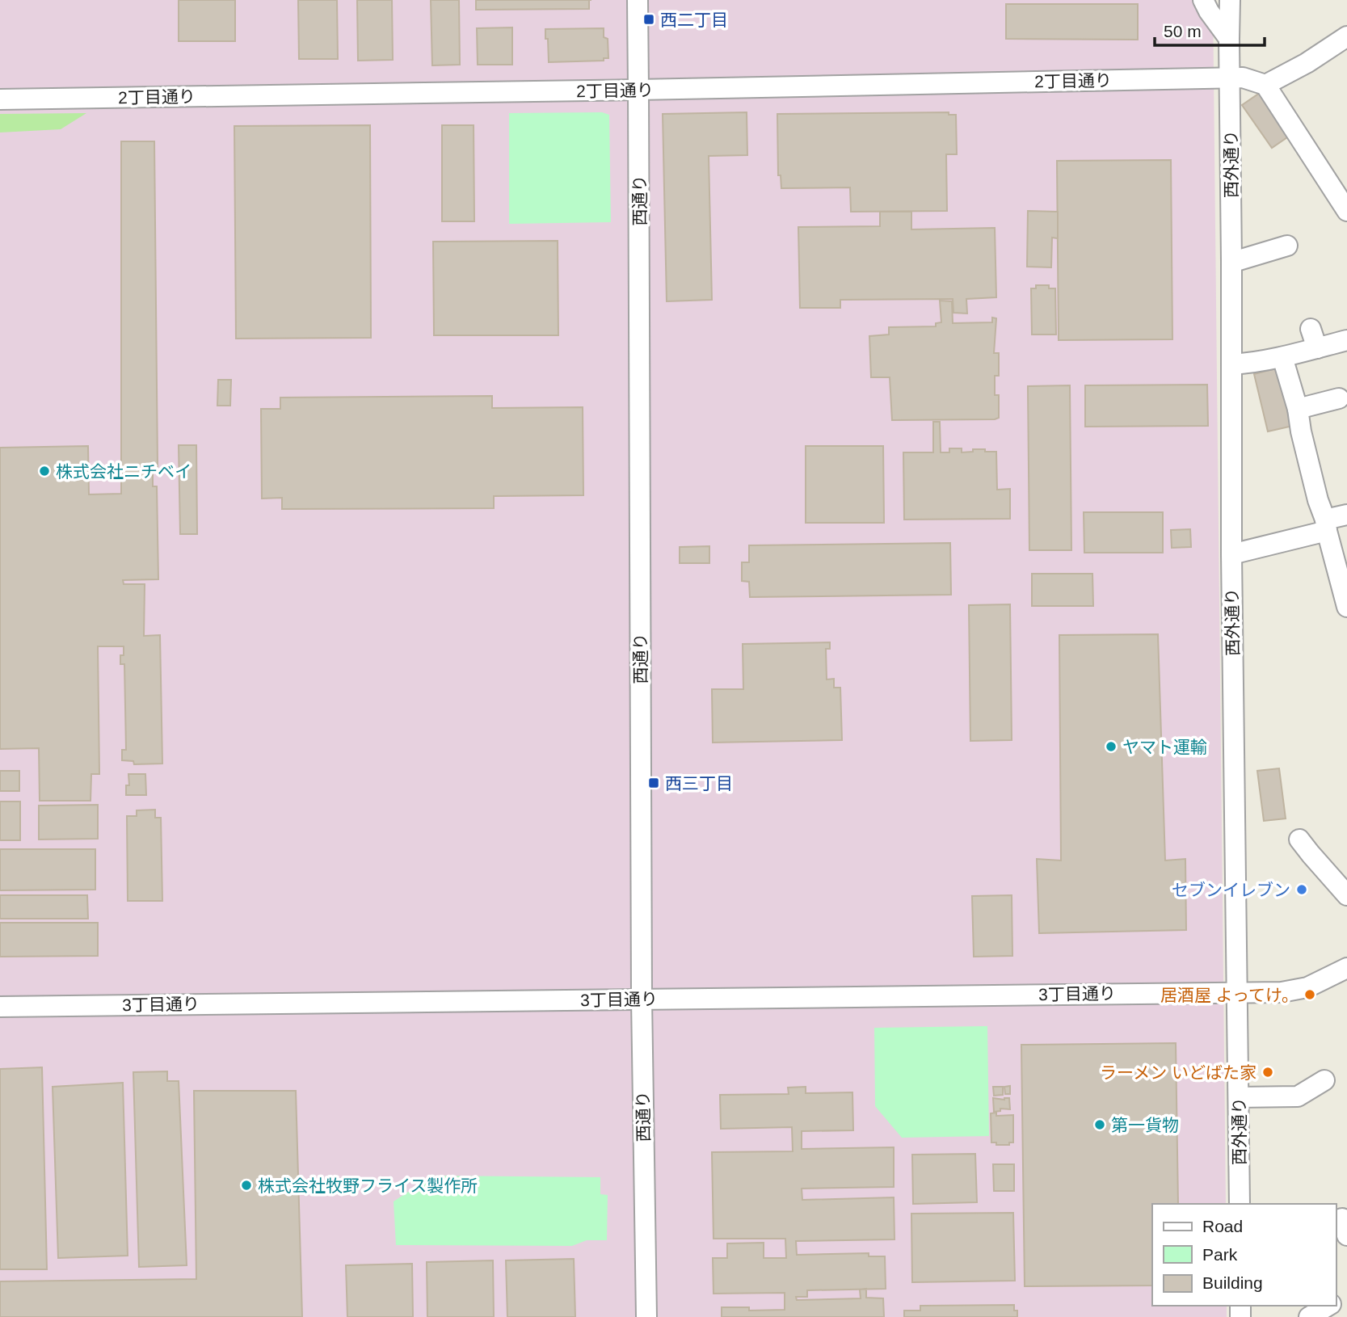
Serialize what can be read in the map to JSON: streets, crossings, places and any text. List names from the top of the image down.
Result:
{
  "streets": {
    "street": [
      "2丁目通り",
      "西外通り",
      "西通り",
      "3丁目通り"
    ]
  },
  "crossings": [
    ["2丁目通り", "西外通り"],
    ["2丁目通り", "西通り"],
    ["西外通り", "3丁目通り"],
    ["西通り", "3丁目通り"]
  ],
  "places": {
    "transit": ["西二丁目", "西三丁目"],
    "other": [
      "株式会社ニチベイ",
      "ヤマト運輸",
      "セブンイレブン",
      "居酒屋 よってけ。",
      "ラーメン いどばた家",
      "第一貨物",
      "株式会社牧野フライス製作所"
    ]
  },
  "legend": ["Road", "Park", "Building"],
  "scale_bar": "50 m"
}
